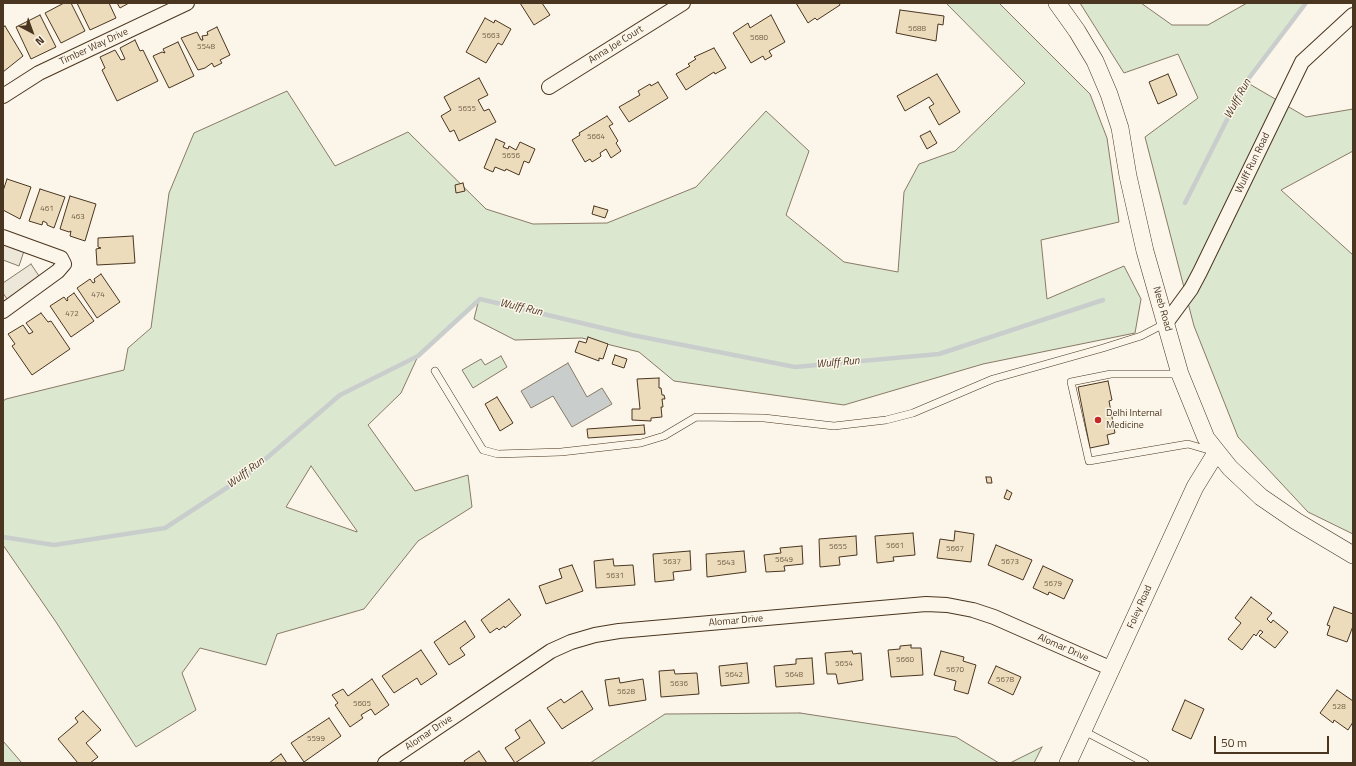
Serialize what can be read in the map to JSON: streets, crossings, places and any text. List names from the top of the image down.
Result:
{
  "streets": {
    "street": [
      "Anna Joe Court",
      "Timber Way Drive",
      "Wulff Run Road",
      "Neeb Road",
      "Foley Road",
      "Alomar Drive"
    ]
  },
  "crossings": [
    ["Wulff Run Road", "Neeb Road"],
    ["Neeb Road", "Foley Road"],
    ["Foley Road", "Alomar Drive"]
  ],
  "water": ["Wulff Run"],
  "places": ["Delhi Internal Medicine"],
  "house_numbers": [
    "5688",
    "5663",
    "5680",
    "5548",
    "5655",
    "5664",
    "5656",
    "461",
    "463",
    "474",
    "472",
    "5661",
    "5655",
    "5667",
    "5649",
    "5637",
    "5673",
    "5643",
    "5631",
    "5679",
    "5660",
    "5654",
    "5670",
    "5642",
    "5648",
    "5678",
    "5636",
    "5628",
    "5605",
    "528",
    "5599"
  ],
  "scale_bar": "50 m",
  "north": "bottom right"
}
